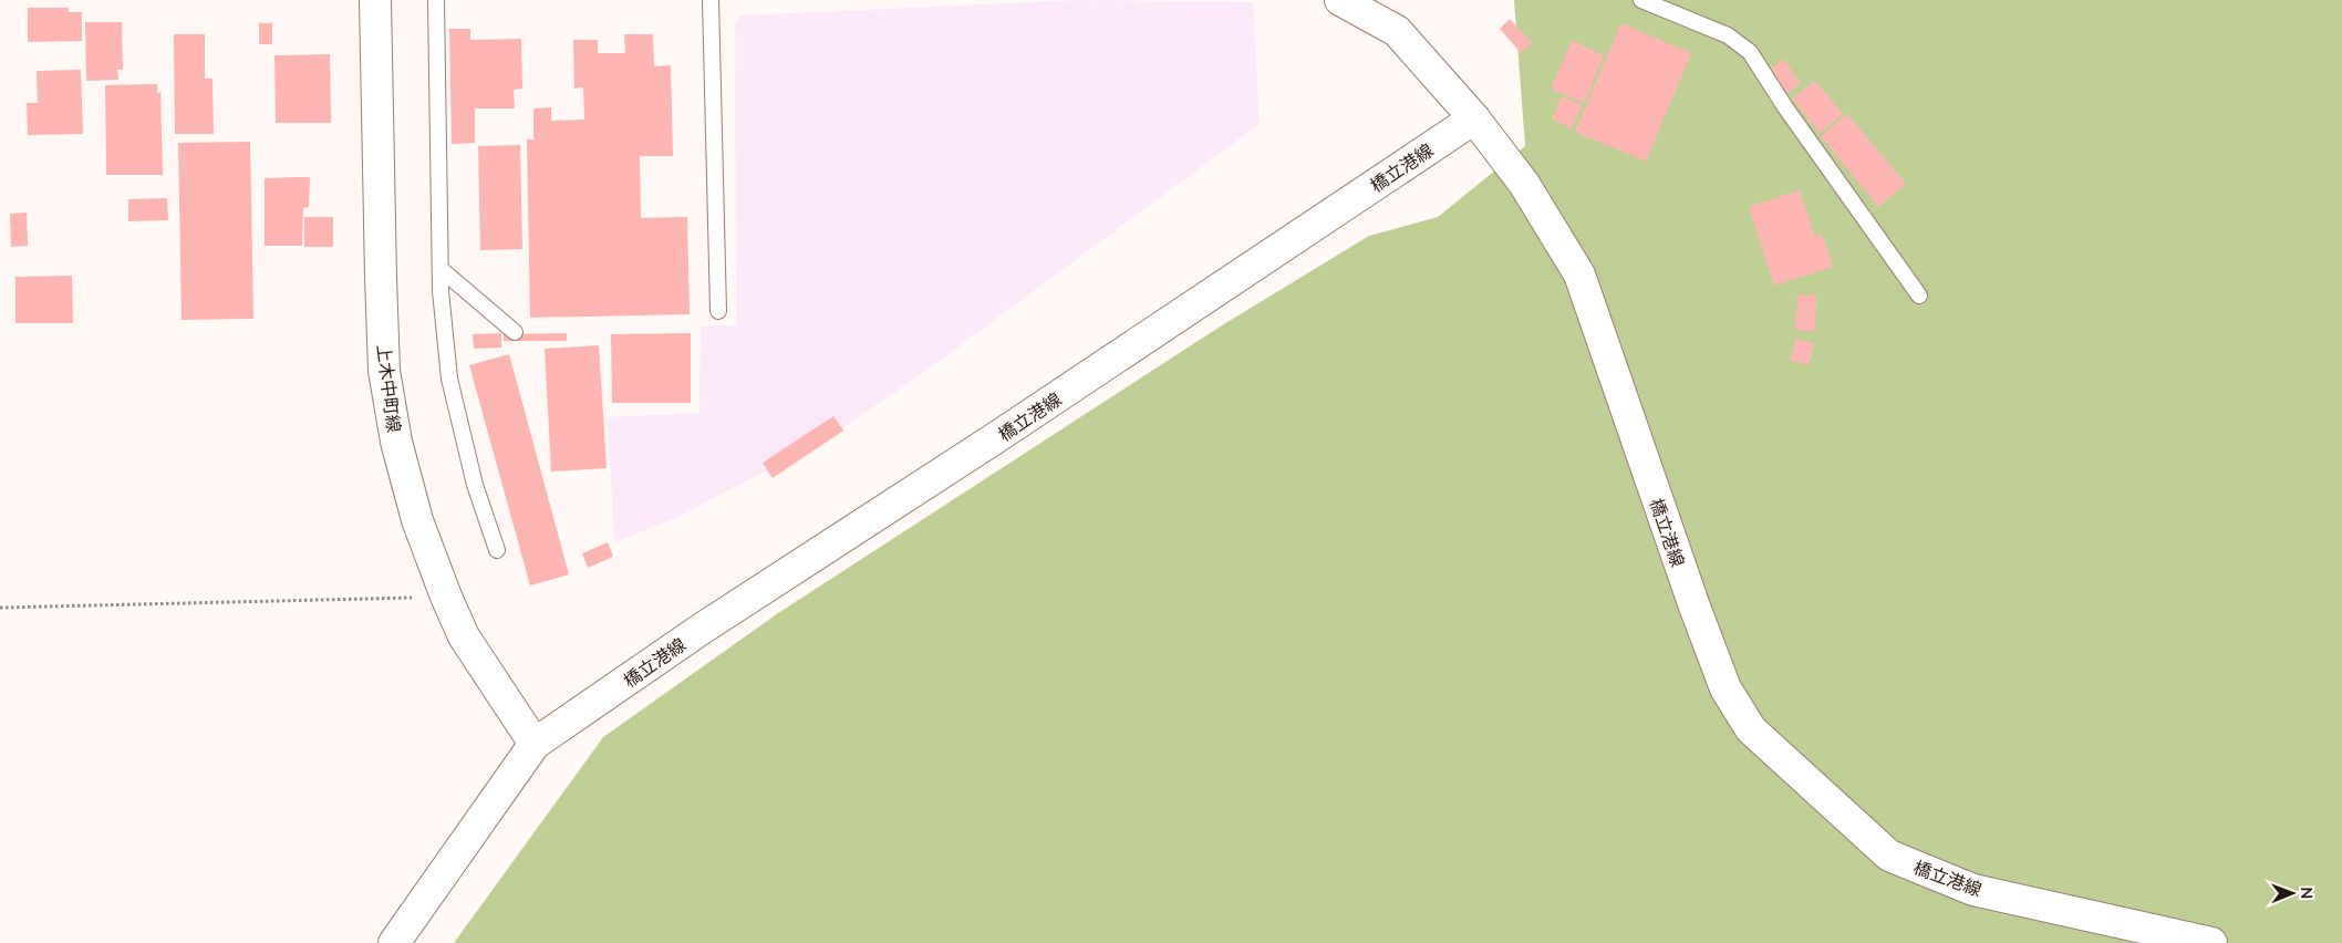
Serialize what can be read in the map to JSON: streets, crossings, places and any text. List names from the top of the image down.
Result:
{
  "streets": {
    "main road": ["橋立港線", "上木中町線"]
  },
  "crossings": [
    ["橋立港線", "上木中町線"]
  ],
  "north": "right"
}
